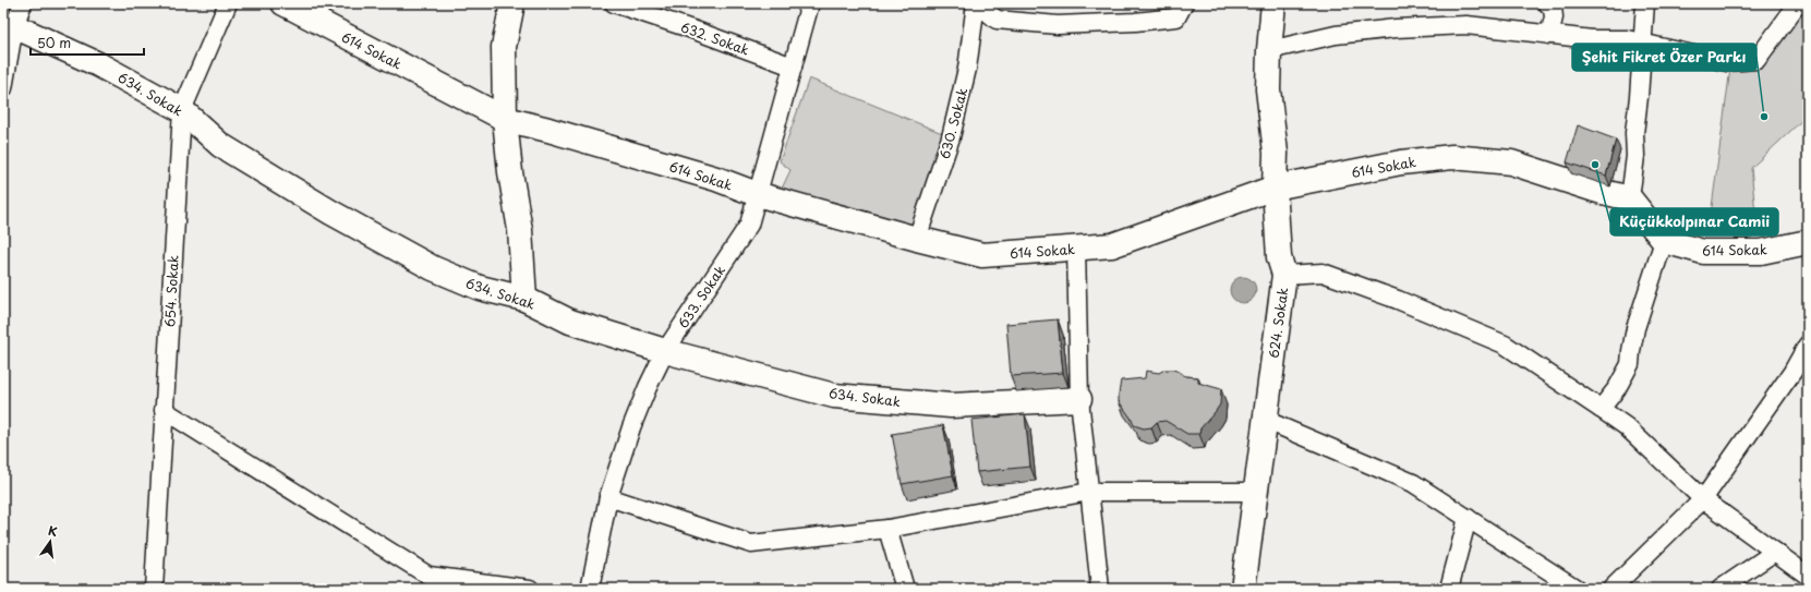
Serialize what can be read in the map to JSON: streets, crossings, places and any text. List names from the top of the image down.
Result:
{
  "streets": {
    "street": [
      "632. Sokak",
      "614 Sokak",
      "634. Sokak",
      "630. Sokak",
      "654. Sokak",
      "633. Sokak",
      "624. Sokak"
    ]
  },
  "crossings": [
    ["632. Sokak", "633. Sokak"],
    ["614 Sokak", "630. Sokak"],
    ["614 Sokak", "633. Sokak"],
    ["614 Sokak", "624. Sokak"],
    ["634. Sokak", "654. Sokak"],
    ["634. Sokak", "633. Sokak"]
  ],
  "places": ["Şehit Fikret Özer Parkı", "Küçükkolpınar Camii"],
  "scale_bar": "50 m",
  "north": "top"
}
